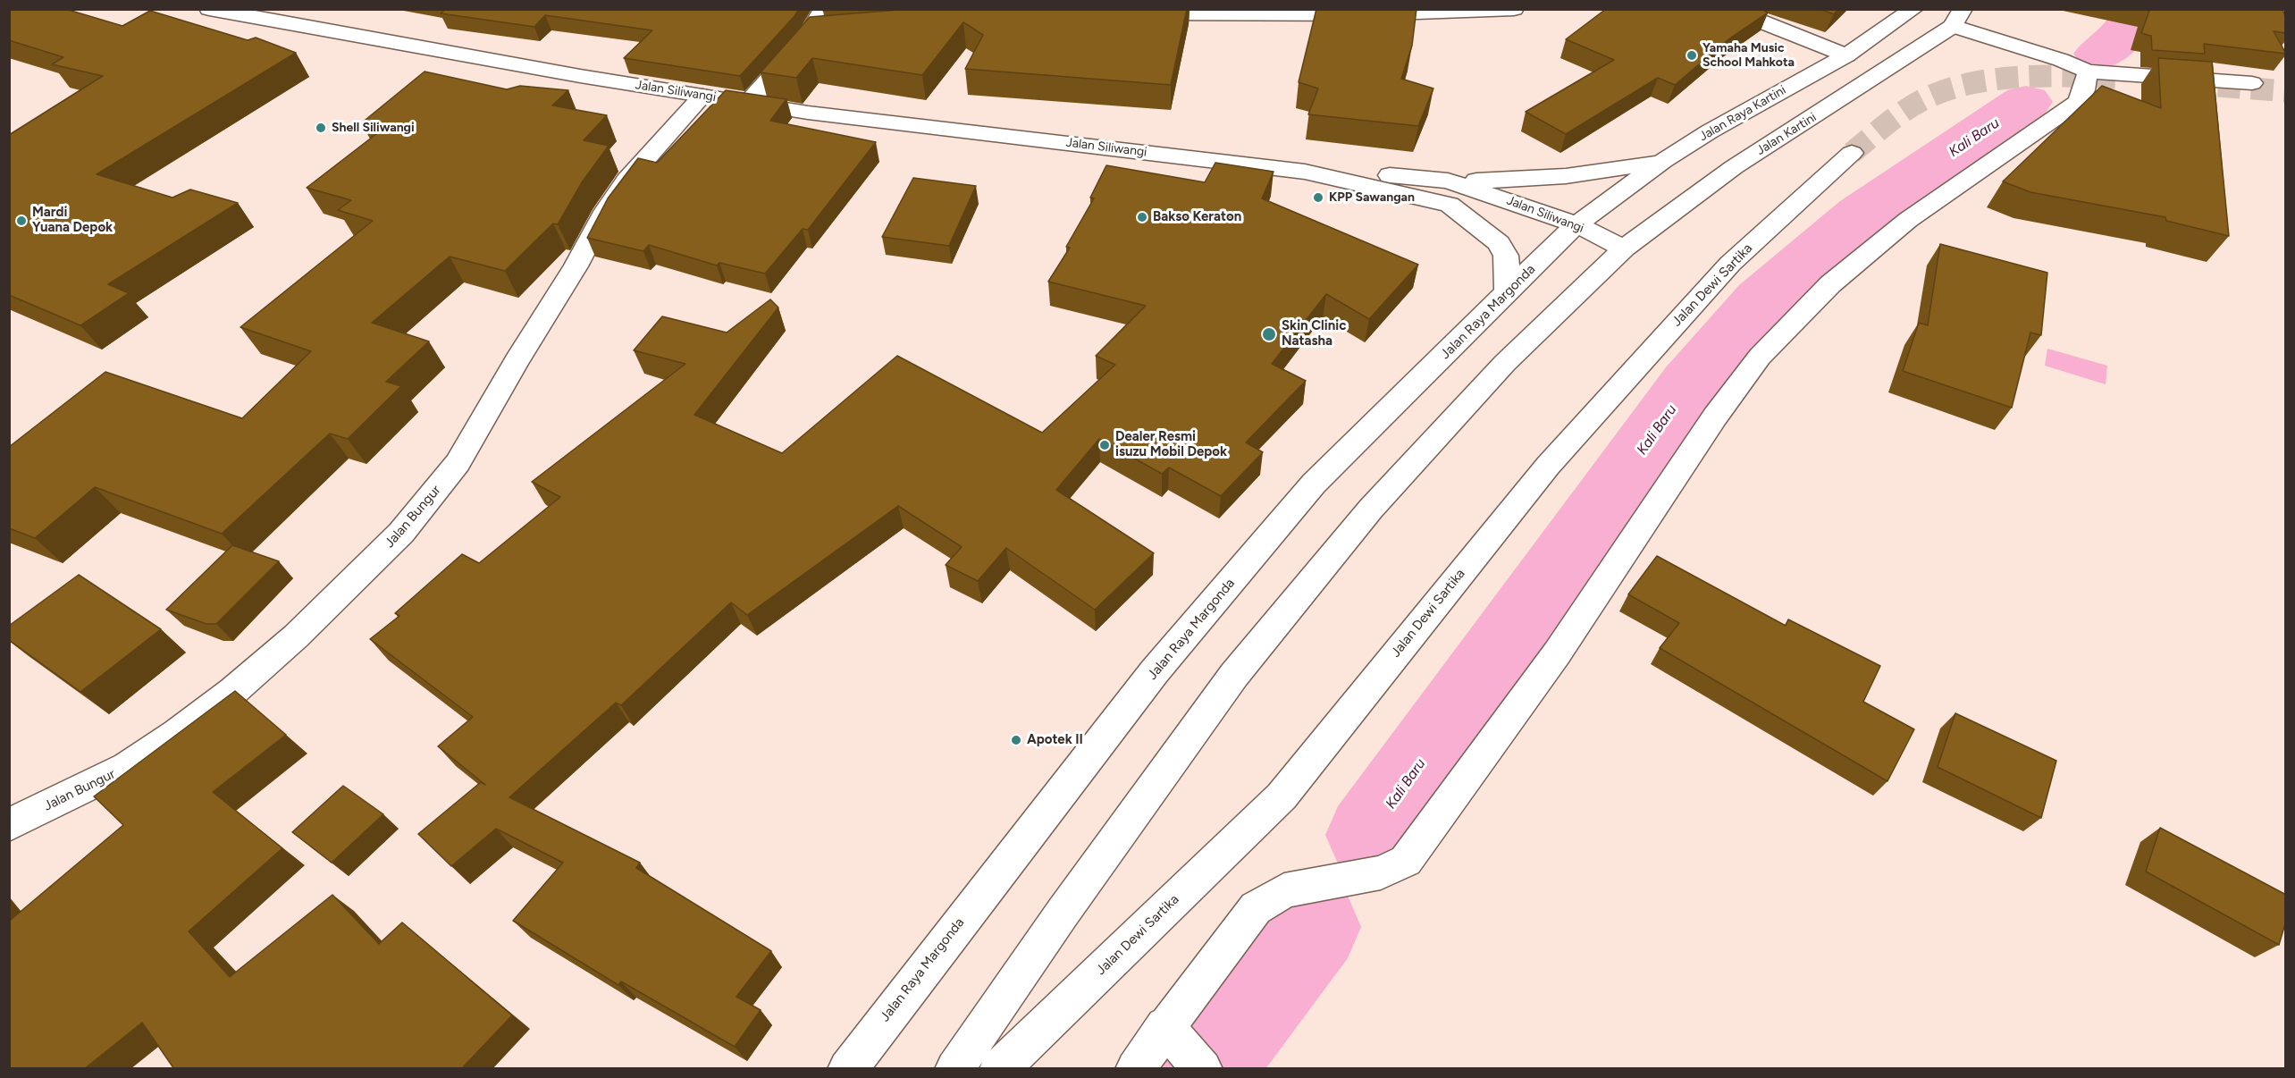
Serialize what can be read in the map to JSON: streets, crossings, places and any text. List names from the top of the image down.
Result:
{
  "streets": {
    "main road": [
      "Jalan Siliwangi",
      "Jalan Raya Kartini",
      "Jalan Kartini",
      "Jalan Dewi Sartika",
      "Jalan Raya Margonda",
      "Jalan Bungur"
    ]
  },
  "crossings": [
    ["Jalan Siliwangi", "Jalan Raya Kartini"],
    ["Jalan Siliwangi", "Jalan Kartini"],
    ["Jalan Siliwangi", "Jalan Raya Margonda"],
    ["Jalan Siliwangi", "Jalan Bungur"],
    ["Jalan Raya Kartini", "Jalan Raya Margonda"]
  ],
  "water": ["Kali Baru"],
  "places": [
    "Yamaha Music School Mahkota",
    "Shell Siliwangi",
    "KPP Sawangan",
    "Bakso Keraton",
    "Mardi Yuana Depok",
    "Skin Clinic Natasha",
    "Dealer Resmi isuzu Mobil Depok",
    "Apotek II"
  ]
}
